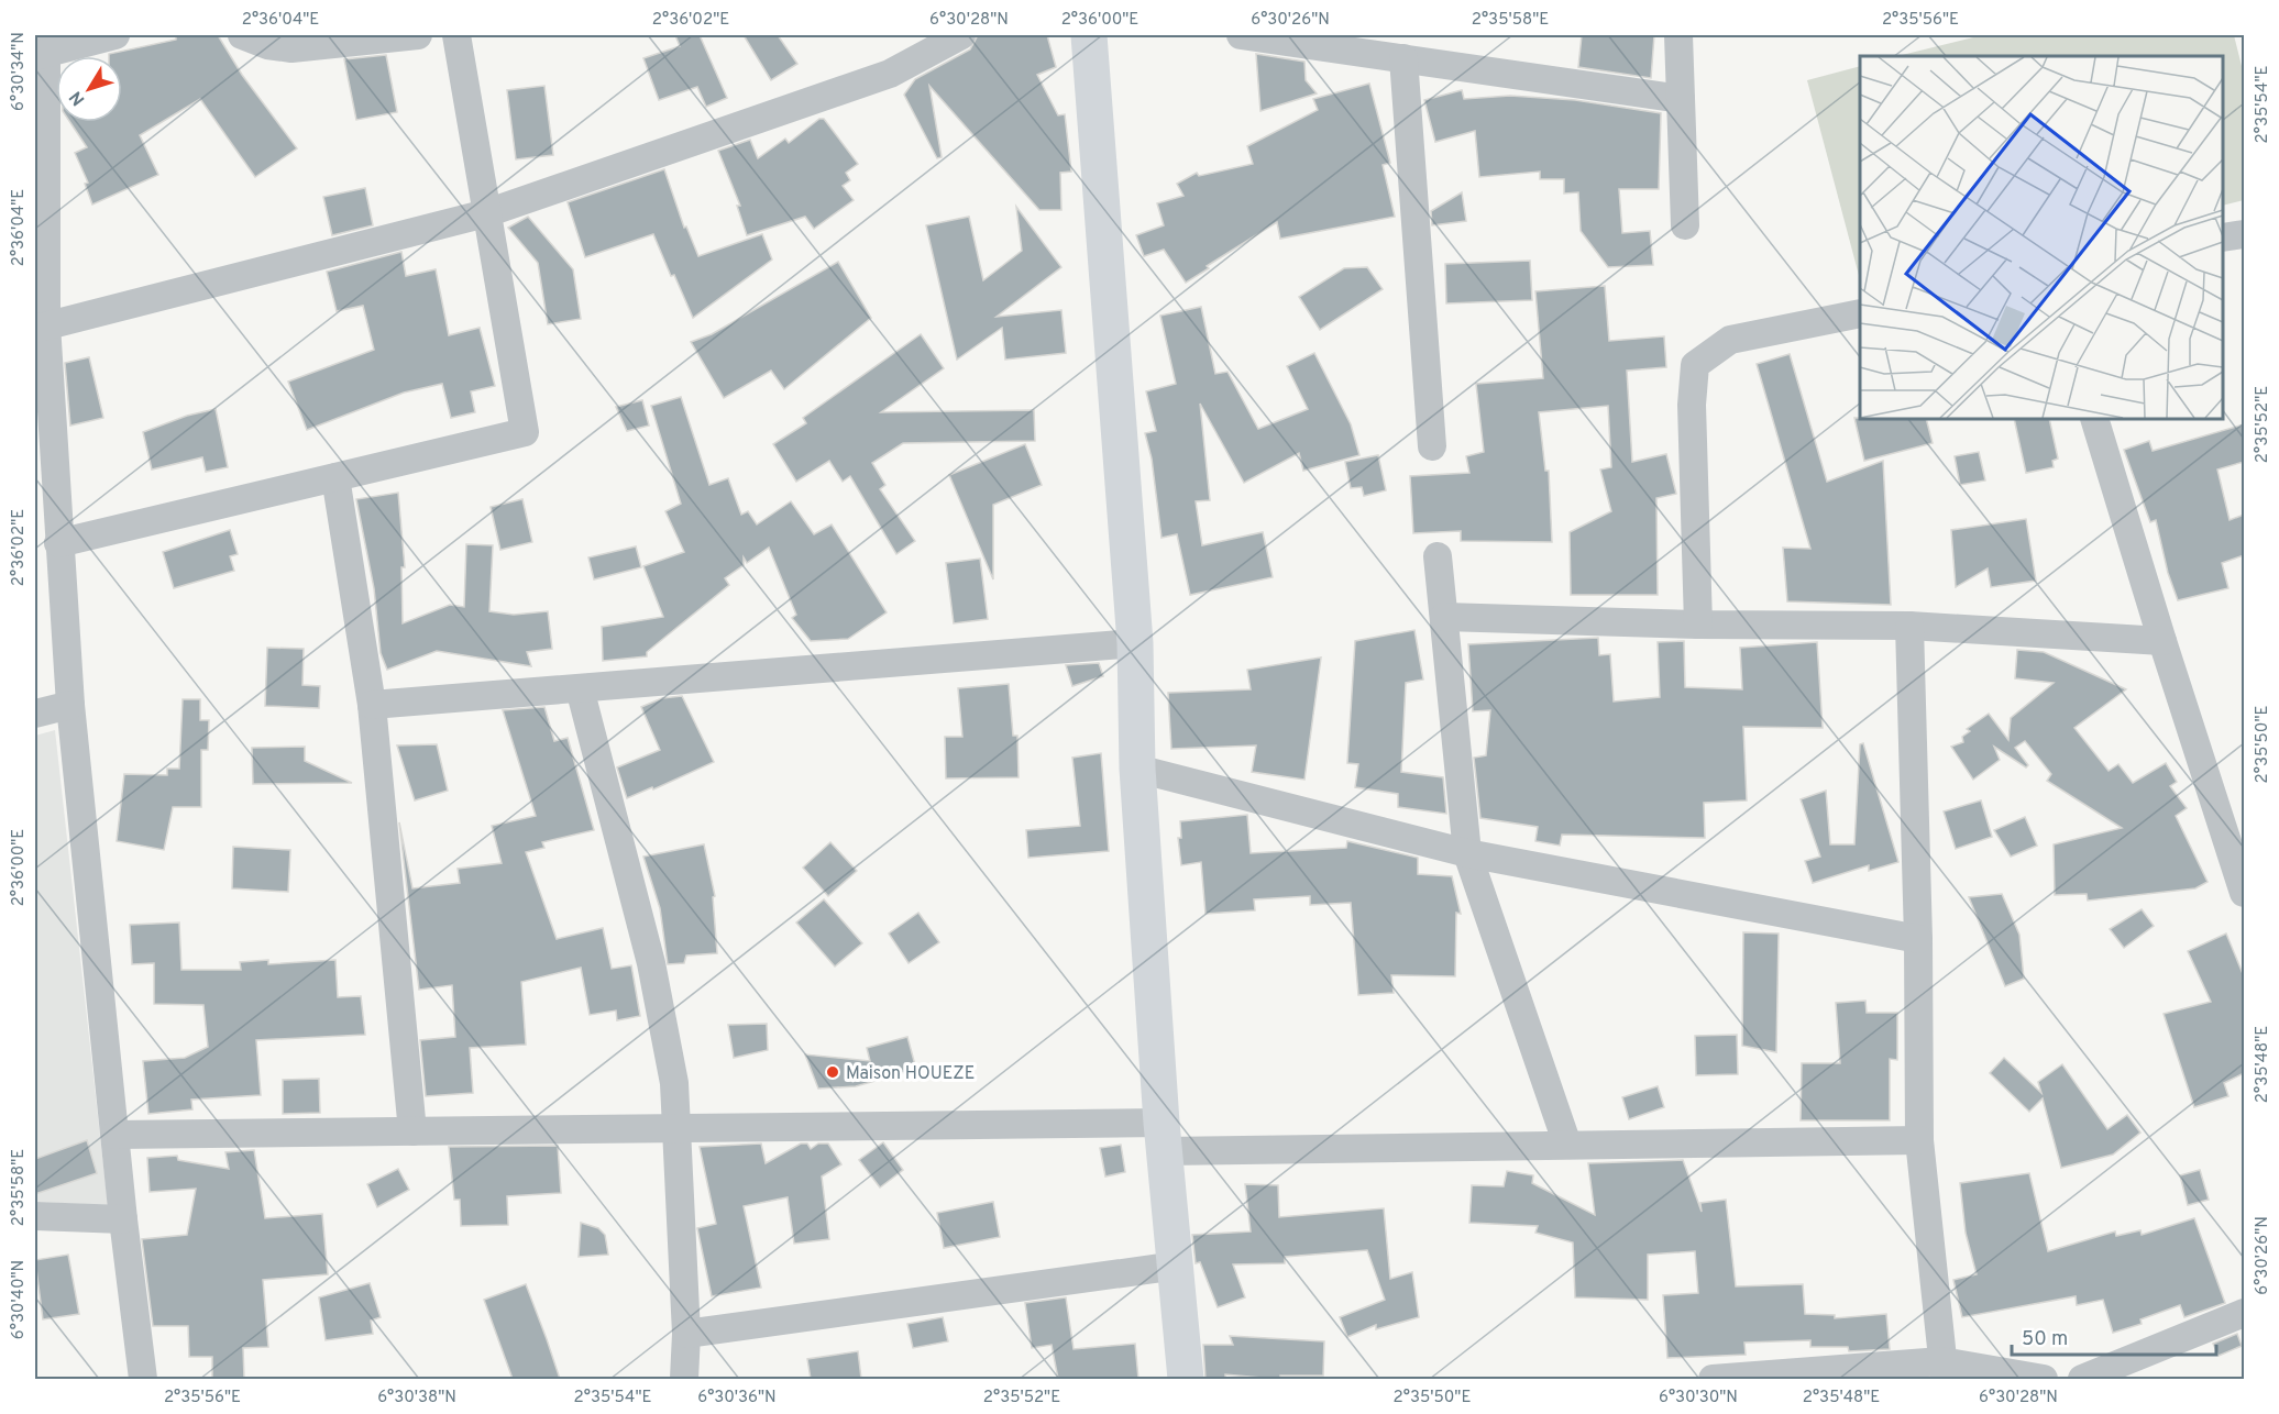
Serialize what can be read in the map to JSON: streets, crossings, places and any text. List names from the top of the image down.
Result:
{
  "places": ["Maison HOUEZE"],
  "scale_bar": "50 m",
  "north": "bottom left",
  "coordinates": [
    "2°36'04\"E",
    "2°36'02\"E",
    "6°30'28\"N",
    "2°36'00\"E",
    "6°30'26\"N",
    "2°35'58\"E",
    "2°35'56\"E",
    "6°30'34\"N",
    "2°35'54\"E",
    "2°35'52\"E",
    "2°35'50\"E",
    "2°35'48\"E",
    "6°30'40\"N",
    "6°30'38\"N",
    "6°30'36\"N",
    "6°30'30\"N"
  ]
}
